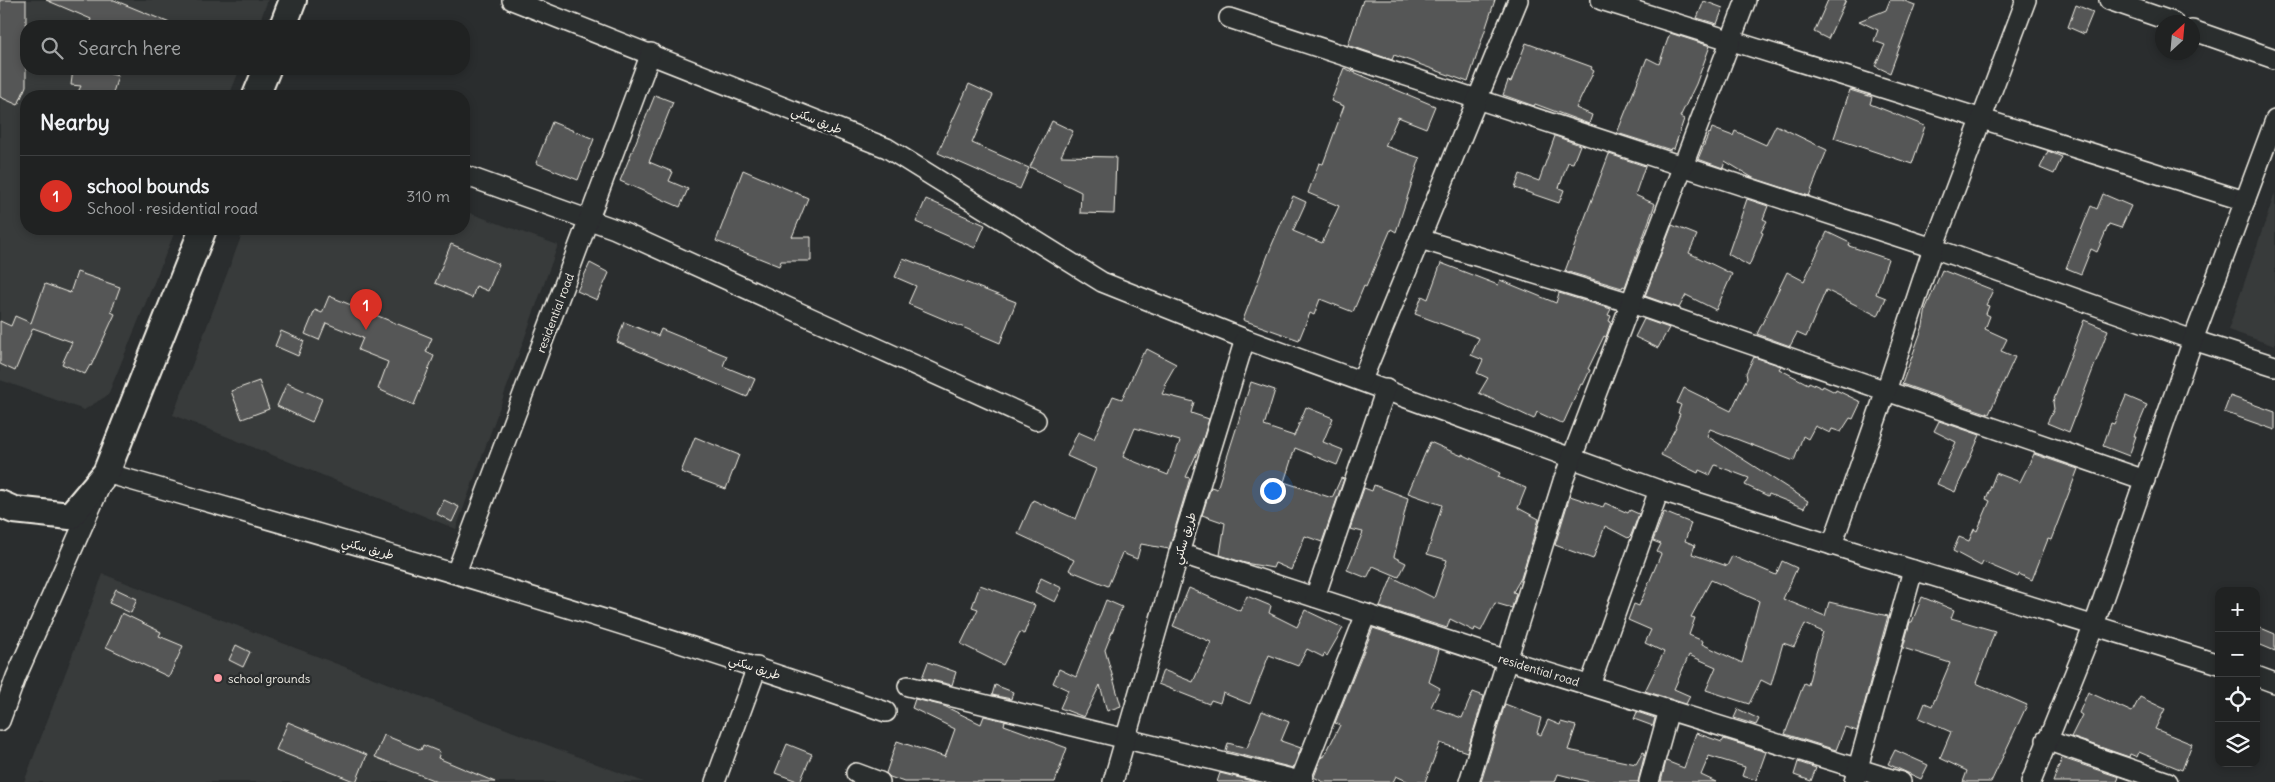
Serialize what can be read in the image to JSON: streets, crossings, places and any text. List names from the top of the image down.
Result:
{
  "streets": {
    "street": ["طريق سكني", "residential road"]
  },
  "crossings": [
    ["طريق سكني", "residential road"]
  ],
  "places": ["school grounds"],
  "north": "top right",
  "page": {
    "search": "Search here",
    "heading": "Nearby",
    "list": [
      {
        "mark": "1",
        "name": "school bounds",
        "note": "School · residential road",
        "value": "310 m"
      }
    ],
    "pins": "1",
    "map_buttons": ["+", "−"]
  }
}
